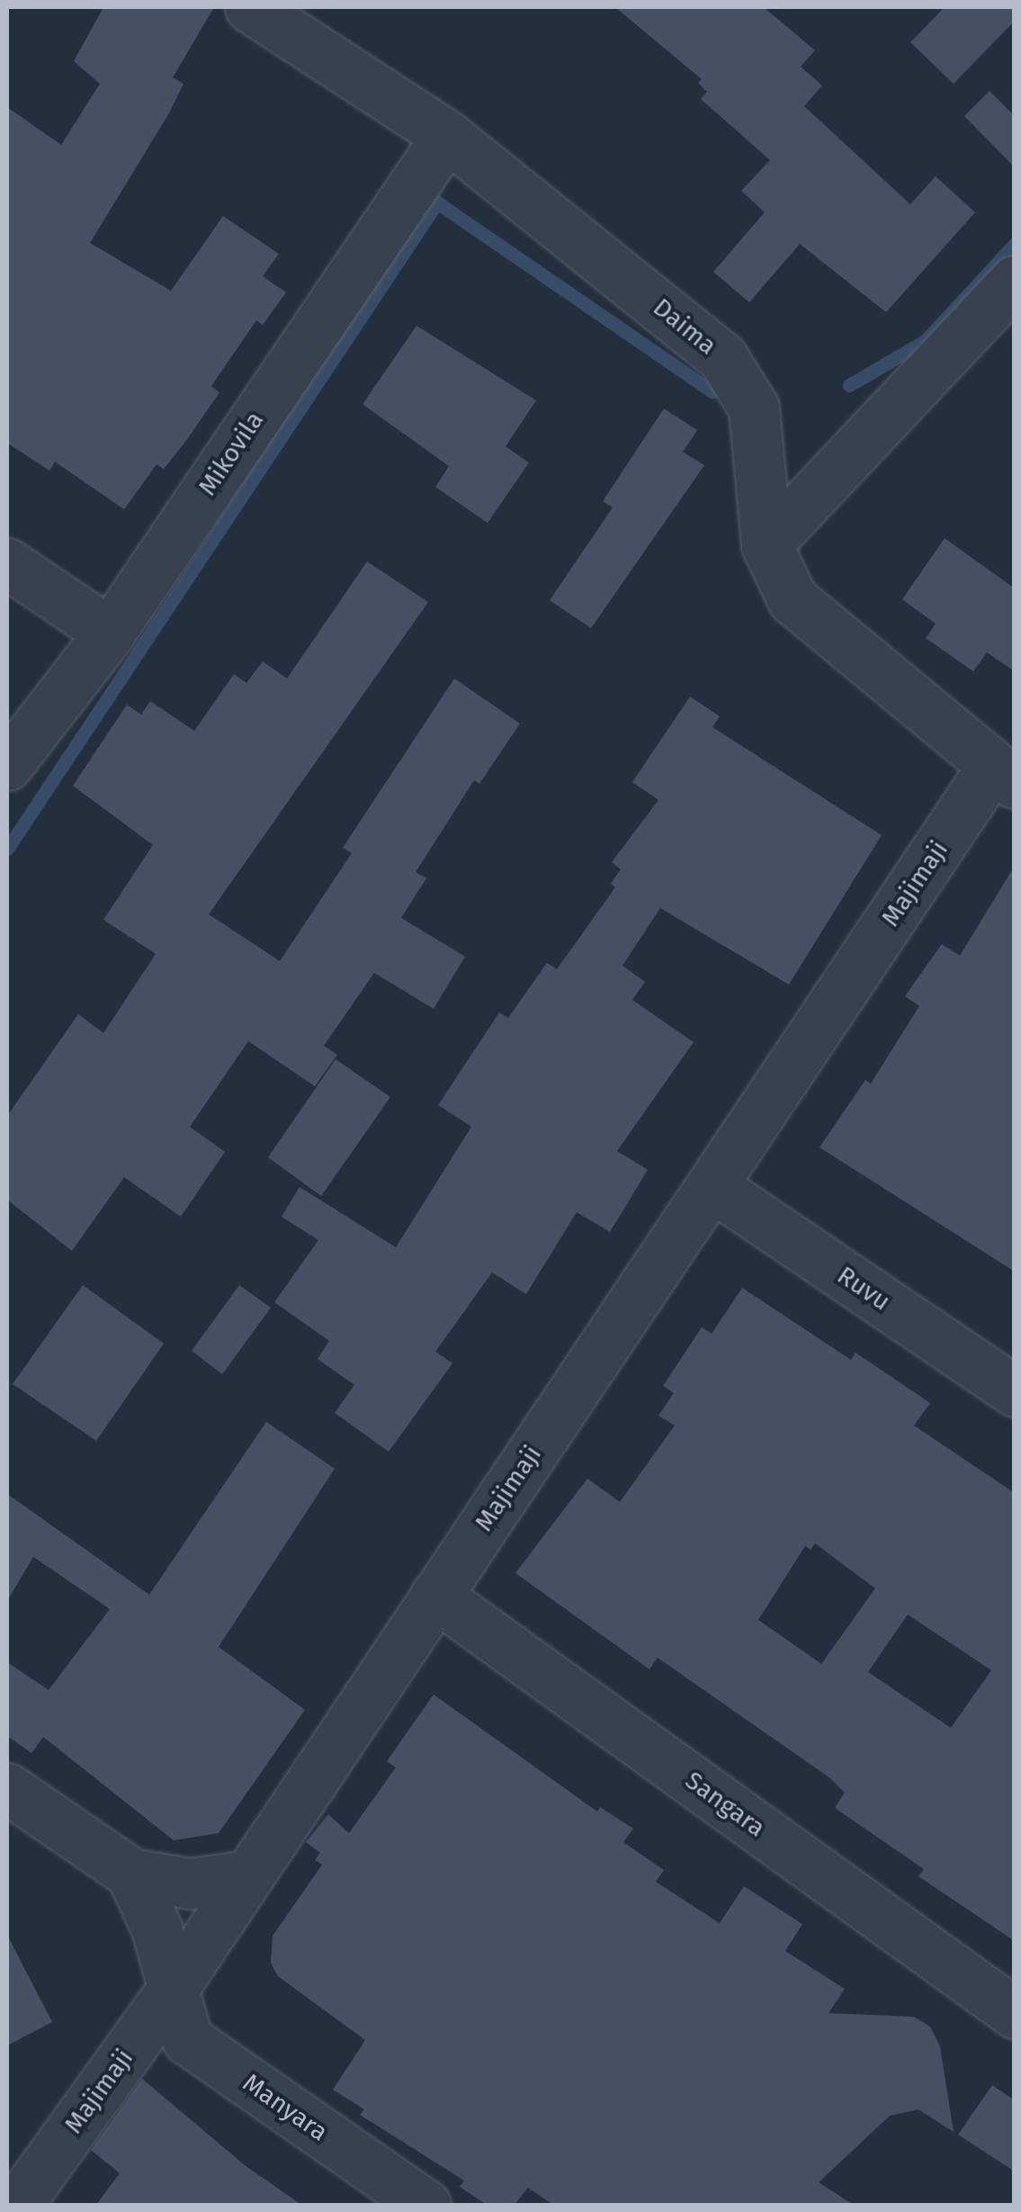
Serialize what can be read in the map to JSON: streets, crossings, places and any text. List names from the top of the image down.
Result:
{
  "streets": {
    "street": [
      "Daima",
      "Mikovila",
      "Majimaji",
      "Ruvu",
      "Sangara",
      "Manyara"
    ]
  },
  "crossings": [
    ["Daima", "Mikovila"],
    ["Daima", "Majimaji"],
    ["Majimaji", "Ruvu"],
    ["Majimaji", "Sangara"],
    ["Majimaji", "Manyara"]
  ]
}
